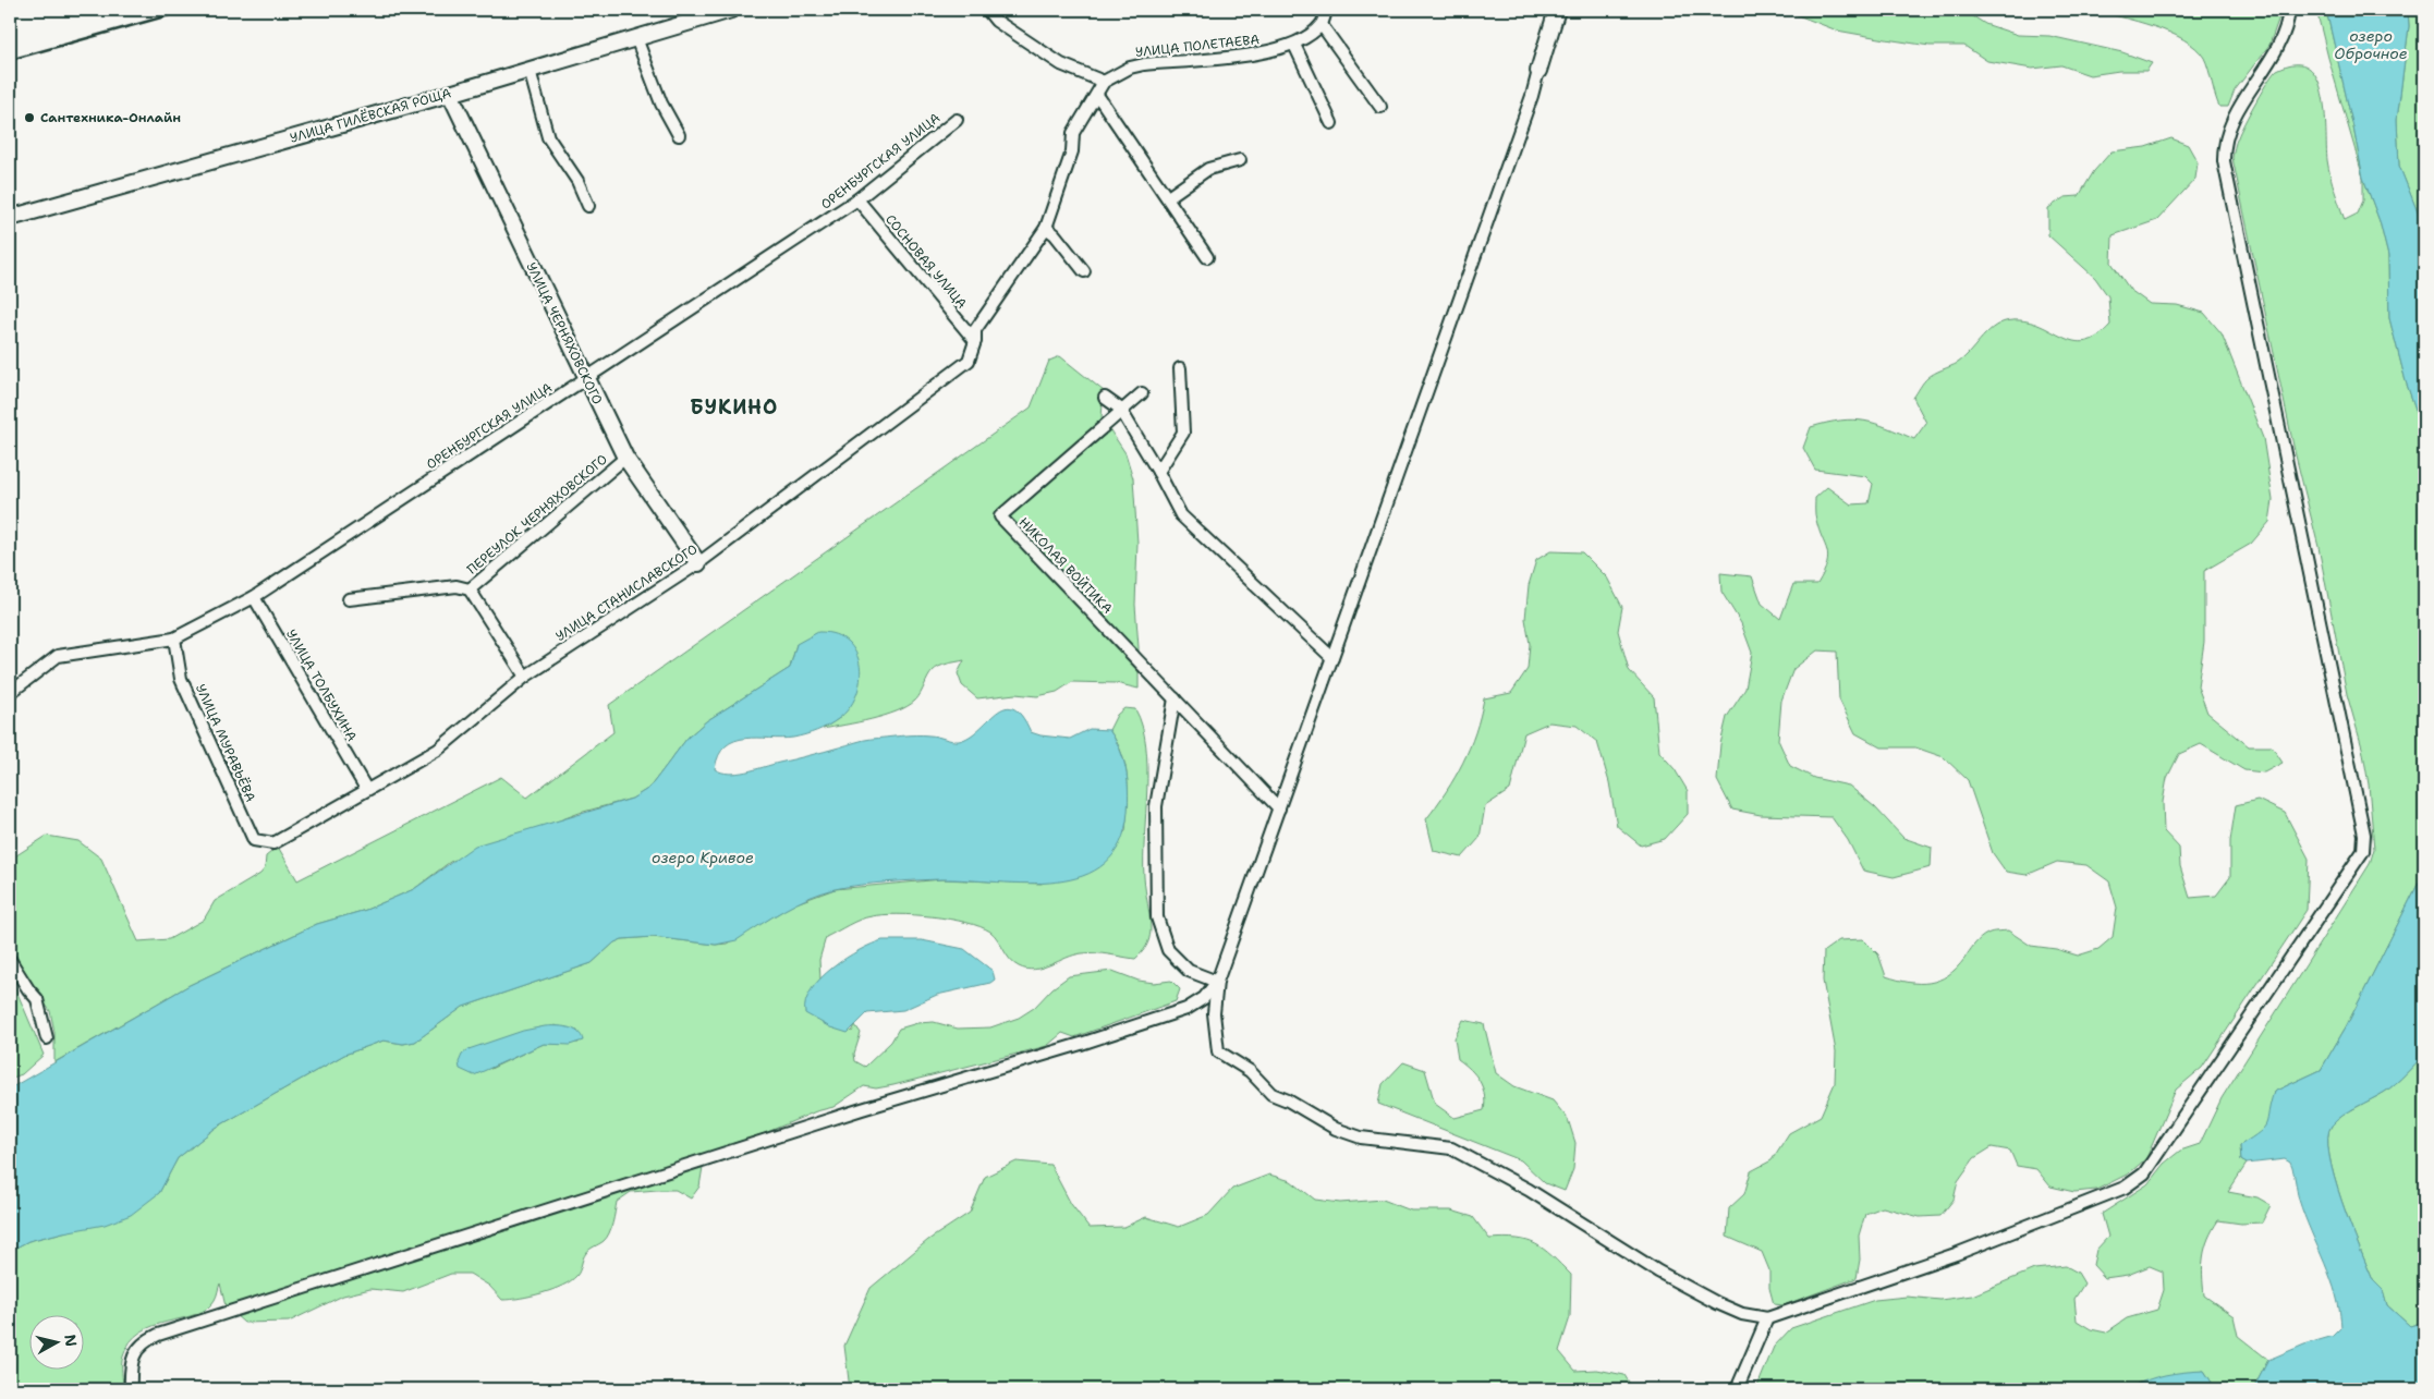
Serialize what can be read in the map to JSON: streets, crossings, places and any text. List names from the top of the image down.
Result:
{
  "streets": {
    "street": [
      "УЛИЦА ПОЛЕТАЕВА",
      "УЛИЦА ГИЛЁВСКАЯ РОЩА",
      "ОРЕНБУРГСКАЯ УЛИЦА",
      "СОСНОВАЯ УЛИЦА",
      "УЛИЦА ЧЕРНЯХОВСКОГО",
      "ПЕРЕУЛОК ЧЕРНЯХОВСКОГО",
      "НИКОЛАЯ ВОЙТИКА",
      "УЛИЦА СТАНИСЛАВСКОГО",
      "УЛИЦА ТОЛБУХИНА",
      "УЛИЦА МУРАВЬЁВА"
    ]
  },
  "crossings": [
    ["УЛИЦА ГИЛЁВСКАЯ РОЩА", "УЛИЦА ЧЕРНЯХОВСКОГО"],
    ["ОРЕНБУРГСКАЯ УЛИЦА", "СОСНОВАЯ УЛИЦА"],
    ["ОРЕНБУРГСКАЯ УЛИЦА", "УЛИЦА ЧЕРНЯХОВСКОГО"],
    ["ОРЕНБУРГСКАЯ УЛИЦА", "УЛИЦА ТОЛБУХИНА"],
    ["ОРЕНБУРГСКАЯ УЛИЦА", "УЛИЦА МУРАВЬЁВА"],
    ["СОСНОВАЯ УЛИЦА", "УЛИЦА СТАНИСЛАВСКОГО"],
    ["УЛИЦА ЧЕРНЯХОВСКОГО", "ПЕРЕУЛОК ЧЕРНЯХОВСКОГО"],
    ["УЛИЦА ЧЕРНЯХОВСКОГО", "УЛИЦА СТАНИСЛАВСКОГО"],
    ["ПЕРЕУЛОК ЧЕРНЯХОВСКОГО", "УЛИЦА СТАНИСЛАВСКОГО"],
    ["УЛИЦА СТАНИСЛАВСКОГО", "УЛИЦА ТОЛБУХИНА"],
    ["УЛИЦА СТАНИСЛАВСКОГО", "УЛИЦА МУРАВЬЁВА"]
  ],
  "districts": ["БУКИНО"],
  "water": ["озеро Оброчное", "озеро Кривое"],
  "places": ["Сантехника-Онлайн"],
  "north": "right"
}
